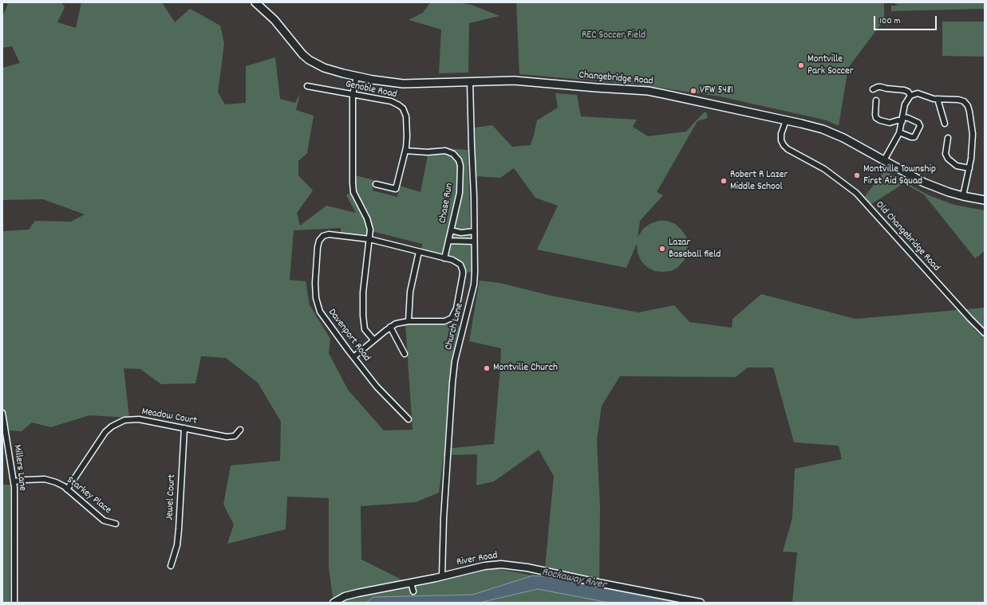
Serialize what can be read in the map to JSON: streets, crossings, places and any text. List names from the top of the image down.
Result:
{
  "streets": {
    "main road": ["Changebridge Road"],
    "street": [
      "Genoble Road",
      "Chase Run",
      "Old Changebridge Road",
      "Church Lane",
      "Davenport Road",
      "Meadow Court",
      "Millers Lane",
      "Starkey Place",
      "Jewel Court",
      "River Road"
    ]
  },
  "crossings": [
    ["Changebridge Road", "Old Changebridge Road"],
    ["Changebridge Road", "Church Lane"],
    ["Genoble Road", "Chase Run"],
    ["Chase Run", "Church Lane"],
    ["Chase Run", "Davenport Road"],
    ["Church Lane", "River Road"],
    ["Meadow Court", "Starkey Place"],
    ["Meadow Court", "Jewel Court"],
    ["Millers Lane", "Starkey Place"]
  ],
  "water": ["Rockaway River"],
  "parks": ["REC Soccer Field"],
  "places": [
    "Montville Park Soccer",
    "VFW 5481",
    "Montville Township First Aid Squad",
    "Robert R Lazer Middle School",
    "Lazar Baseball field",
    "Montville Church"
  ],
  "scale_bar": "100 m"
}
